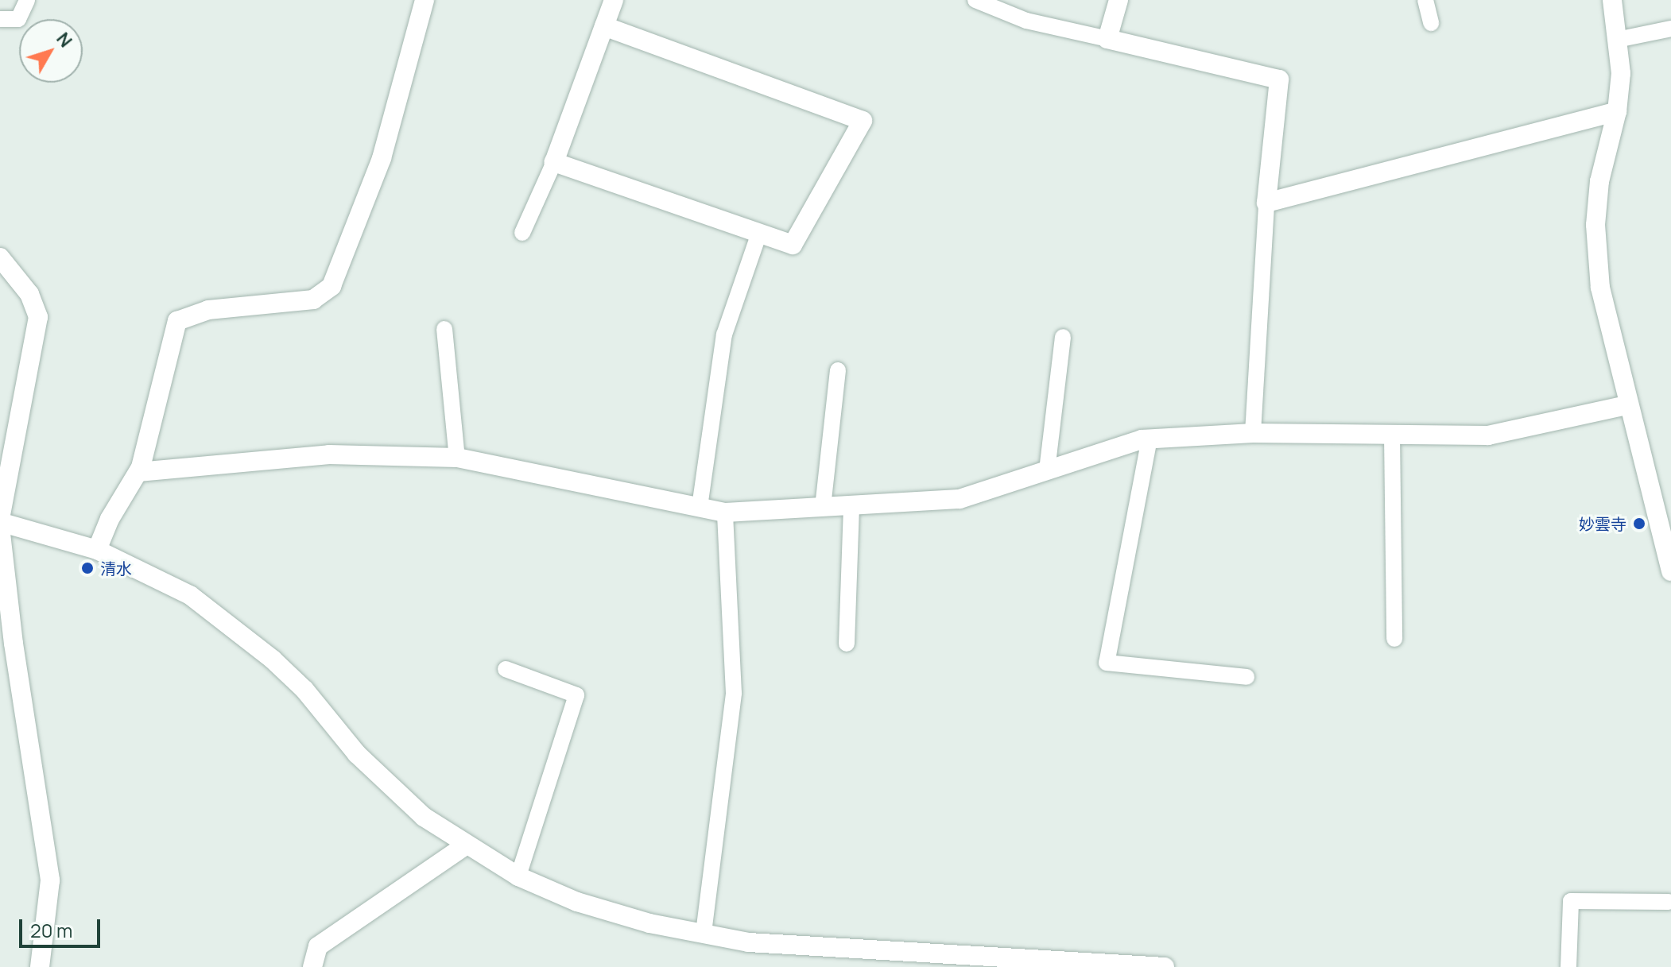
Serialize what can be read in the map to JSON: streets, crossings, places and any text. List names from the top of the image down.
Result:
{
  "places": ["妙雲寺", "清水"],
  "scale_bar": "20 m",
  "north": "top right"
}
